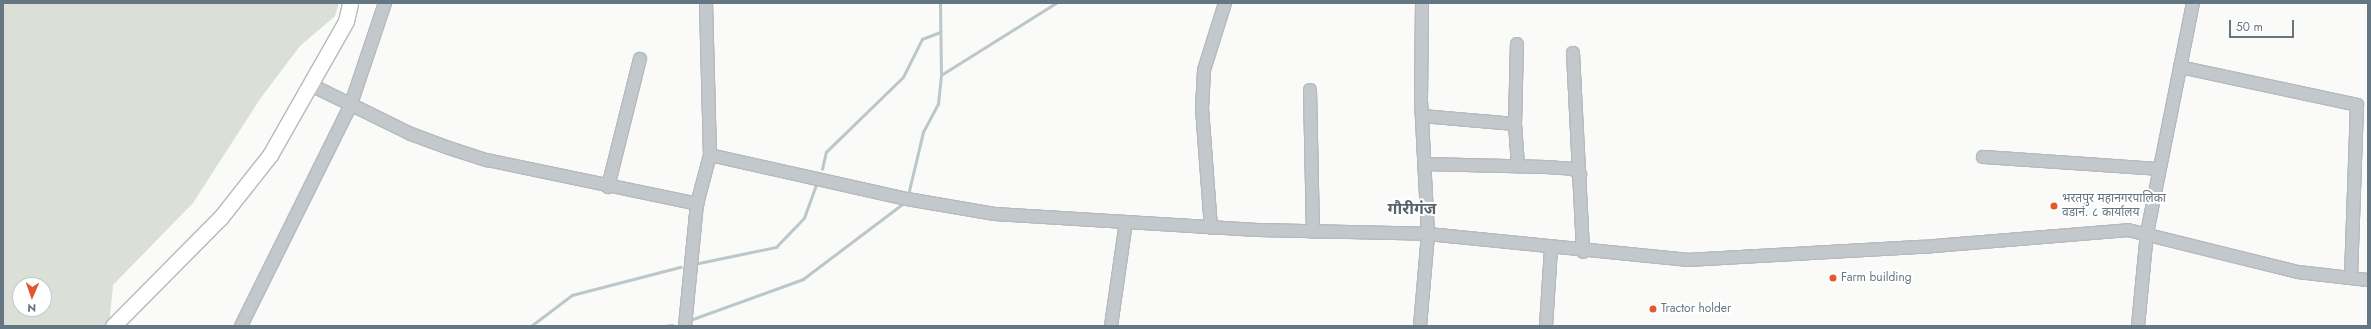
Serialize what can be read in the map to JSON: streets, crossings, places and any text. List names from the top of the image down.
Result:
{
  "districts": ["गौरीगंज"],
  "places": ["भरतपुर महानगरपालिका वडानं. ८ कार्यालय", "Farm building", "Tractor holder"],
  "scale_bar": "50 m",
  "north": "bottom"
}
